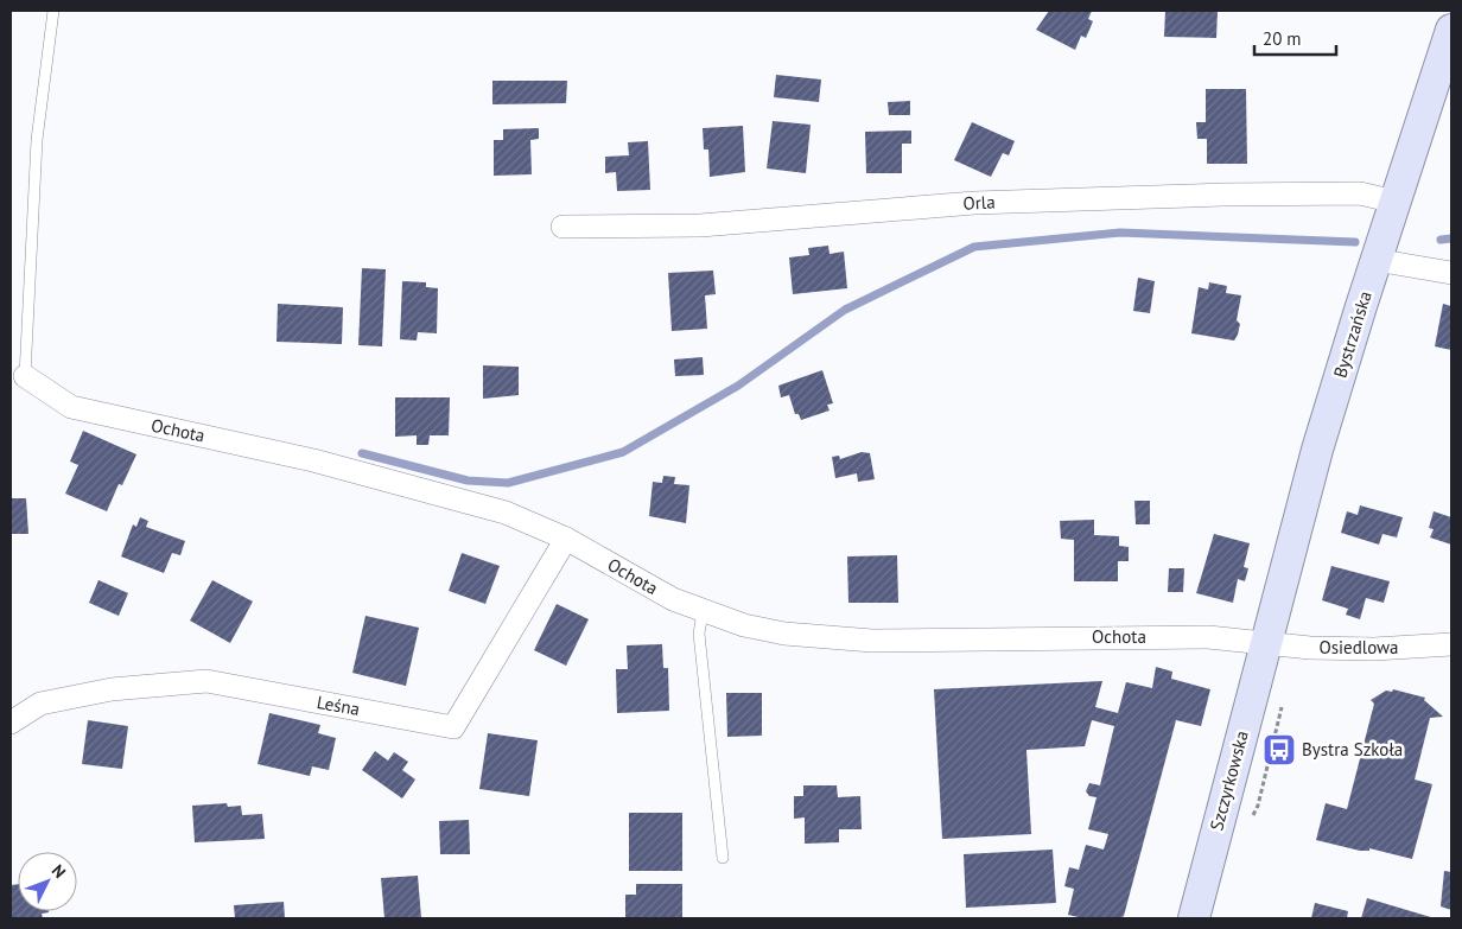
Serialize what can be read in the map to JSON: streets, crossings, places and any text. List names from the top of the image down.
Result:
{
  "streets": {
    "main road": ["Bystrzańska", "Szczyrkowska"],
    "street": [
      "Orla",
      "Ochota",
      "Osiedlowa",
      "Leśna"
    ]
  },
  "crossings": [
    ["Orla", "Bystrzańska"],
    ["Bystrzańska", "Ochota"],
    ["Bystrzańska", "Osiedlowa"],
    ["Bystrzańska", "Szczyrkowska"],
    ["Ochota", "Osiedlowa"],
    ["Ochota", "Leśna"],
    ["Ochota", "Szczyrkowska"],
    ["Osiedlowa", "Szczyrkowska"]
  ],
  "places": {
    "bus stop": ["Bystra Szkoła"]
  },
  "scale_bar": "20 m",
  "north": "top right"
}
